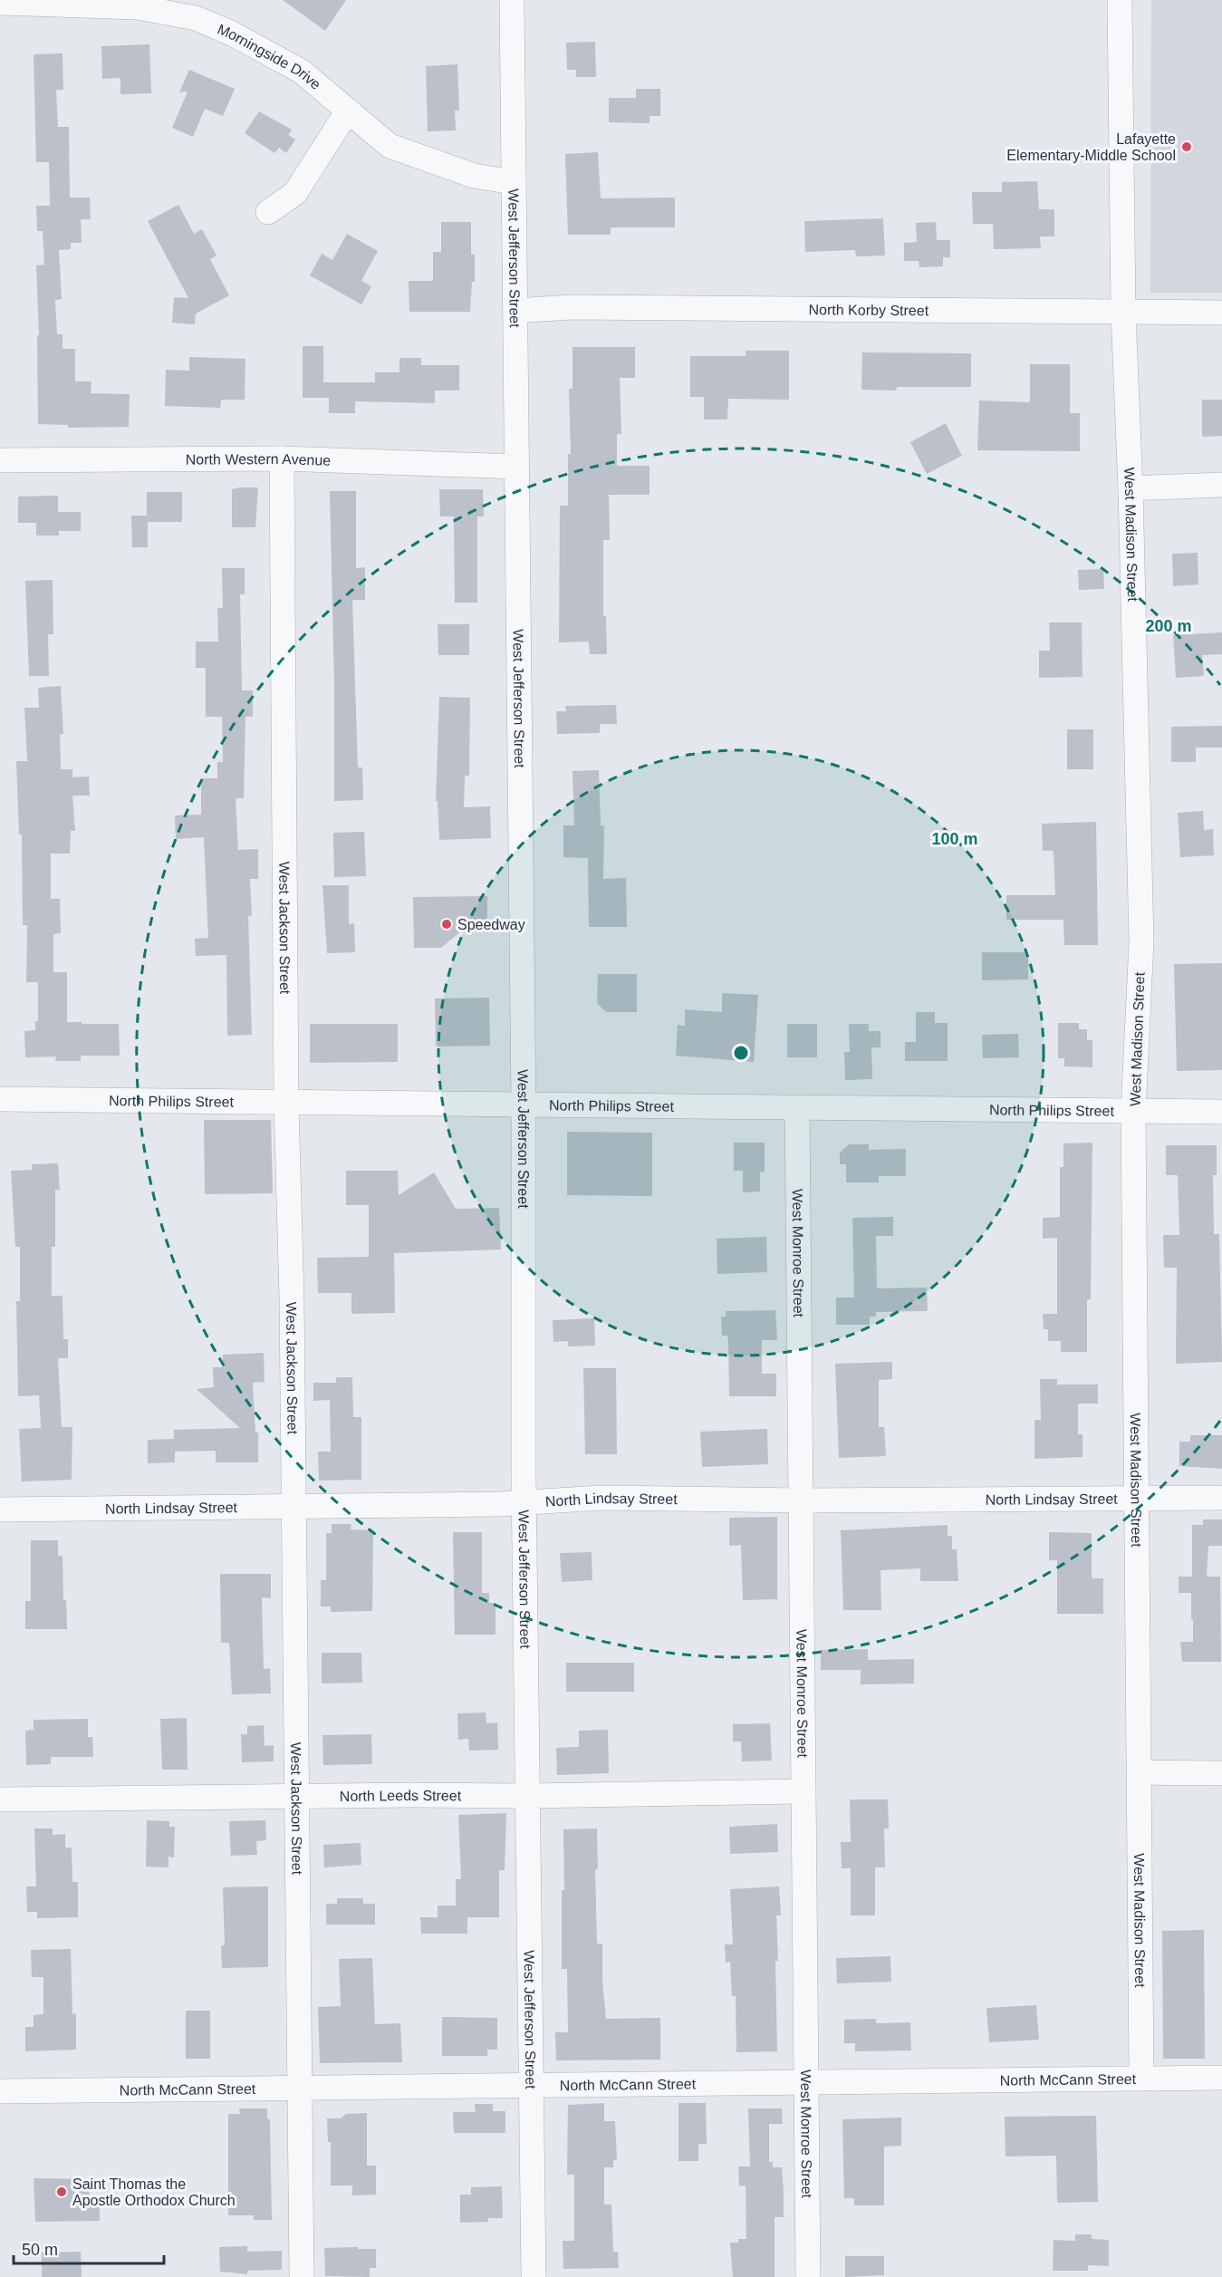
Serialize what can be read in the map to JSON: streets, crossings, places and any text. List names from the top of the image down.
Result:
{
  "streets": {
    "street": [
      "Morningside Drive",
      "West Jefferson Street",
      "North Korby Street",
      "North Western Avenue",
      "West Madison Street",
      "West Jackson Street",
      "North Philips Street",
      "West Monroe Street",
      "North Lindsay Street",
      "North Leeds Street",
      "North McCann Street"
    ]
  },
  "crossings": [
    ["Morningside Drive", "West Jefferson Street"],
    ["West Jefferson Street", "North Korby Street"],
    ["West Jefferson Street", "North Western Avenue"],
    ["West Jefferson Street", "North Philips Street"],
    ["West Jefferson Street", "North Lindsay Street"],
    ["West Jefferson Street", "North Leeds Street"],
    ["West Jefferson Street", "North McCann Street"],
    ["North Korby Street", "West Madison Street"],
    ["North Western Avenue", "West Jackson Street"],
    ["West Madison Street", "North Philips Street"],
    ["West Madison Street", "North Lindsay Street"],
    ["West Madison Street", "North McCann Street"],
    ["West Jackson Street", "North Philips Street"],
    ["West Jackson Street", "North Lindsay Street"],
    ["West Jackson Street", "North Leeds Street"],
    ["West Jackson Street", "North McCann Street"],
    ["North Philips Street", "West Monroe Street"],
    ["West Monroe Street", "North Lindsay Street"],
    ["West Monroe Street", "North Leeds Street"],
    ["West Monroe Street", "North McCann Street"]
  ],
  "places": ["Lafayette Elementary-Middle School", "Speedway", "Saint Thomas the Apostle Orthodox Church"],
  "scale_bar": "50 m",
  "rings": ["200 m", "100 m"]
}
